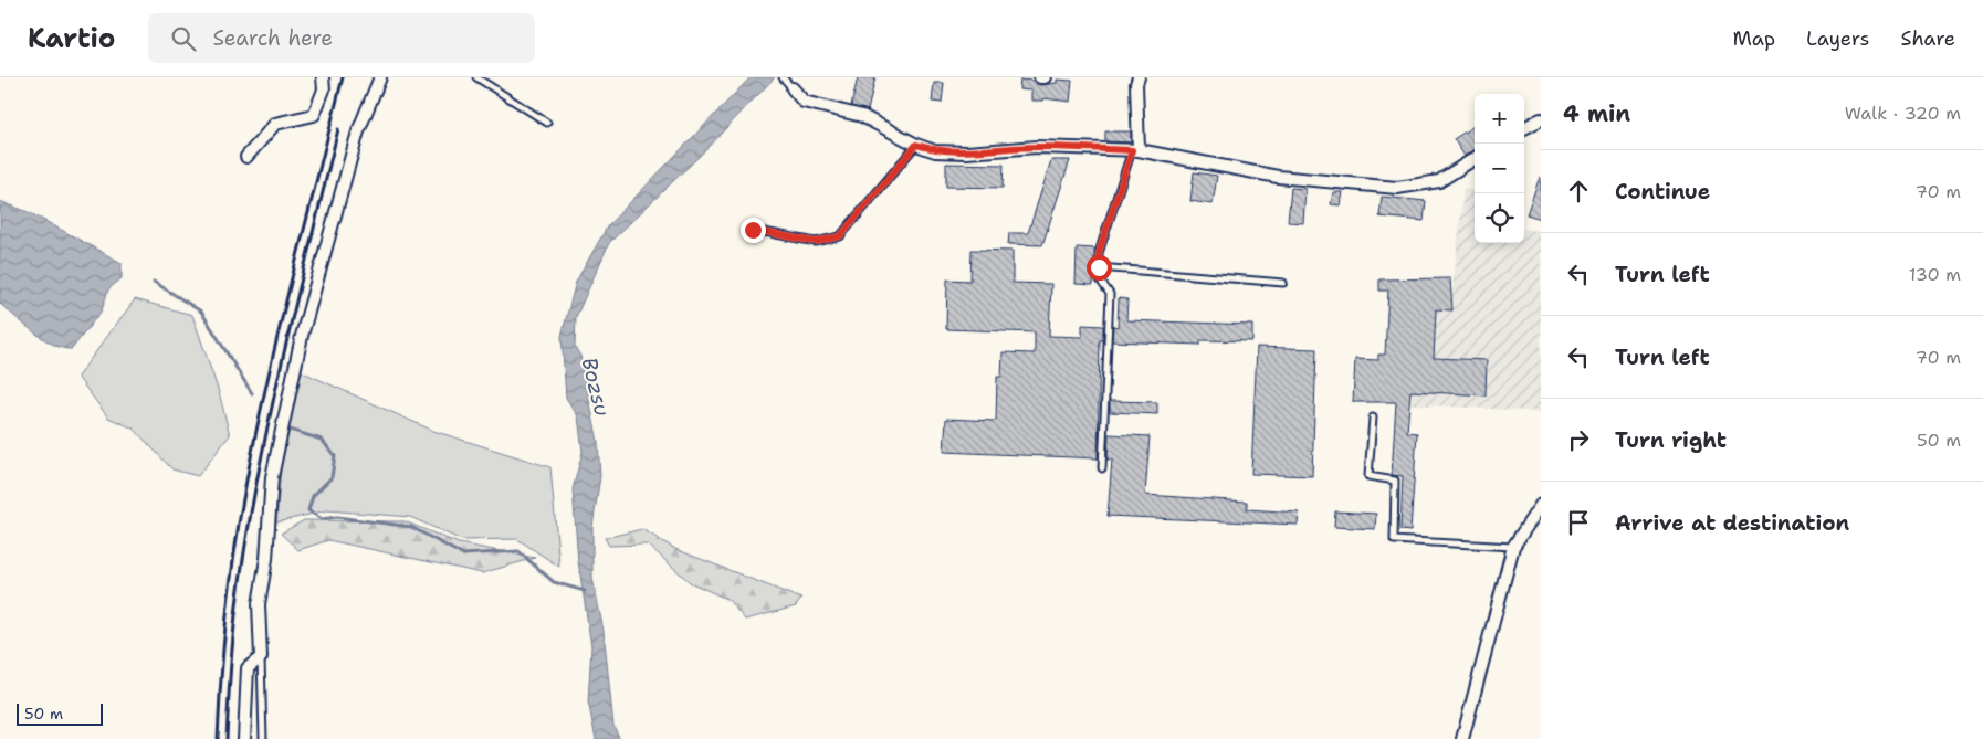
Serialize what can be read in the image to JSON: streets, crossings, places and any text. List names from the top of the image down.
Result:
{
  "water": ["Bozsu"],
  "scale_bar": "50 m",
  "page": {
    "header": "Kartio",
    "search": "Search here",
    "nav": ["Map", "Layers", "Share"],
    "heading": ["4 min", "Walk · 320 m"],
    "map_buttons": ["+", "−"],
    "list": [
      ["Continue", "70 m"],
      ["Turn left", "130 m"],
      ["Turn left", "70 m"],
      ["Turn right", "50 m"],
      "Arrive at destination"
    ],
    "scale": "50 m"
  }
}
